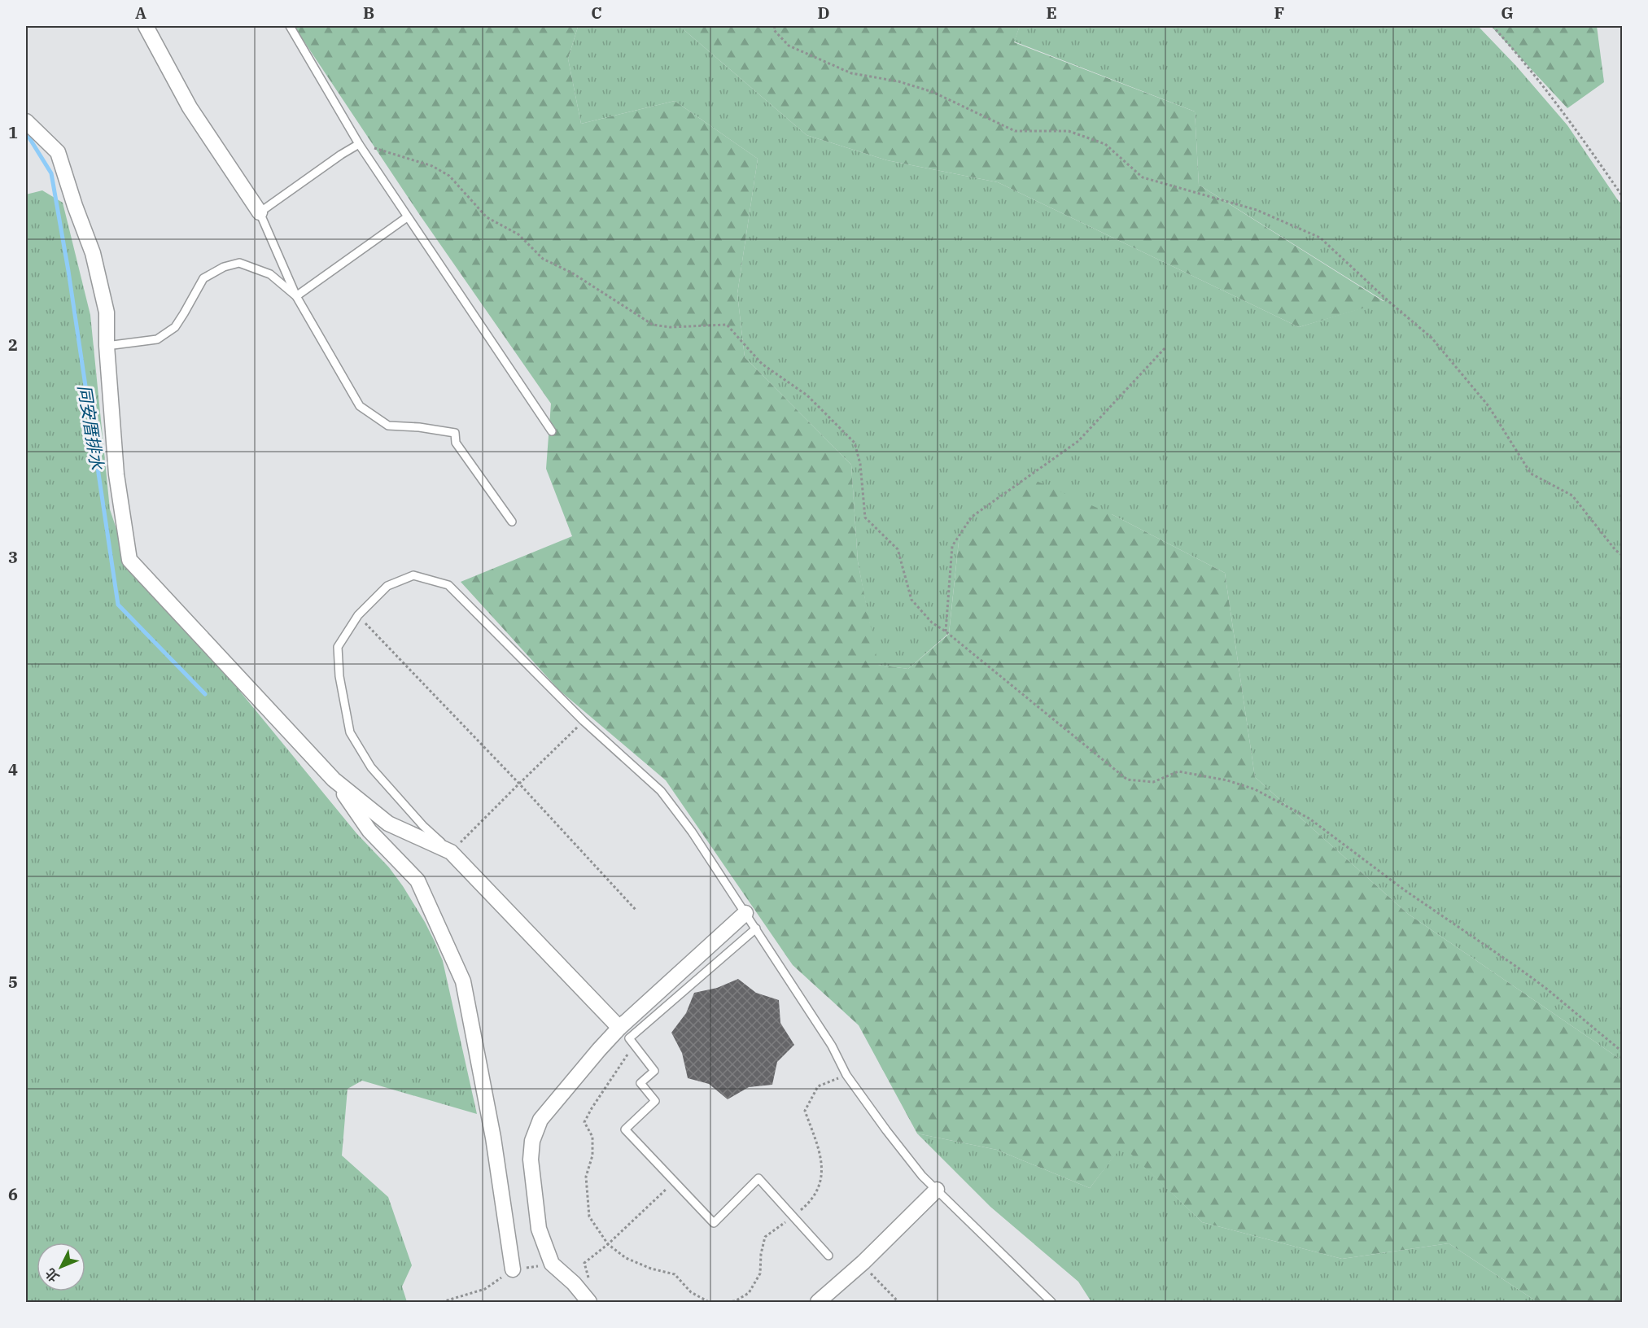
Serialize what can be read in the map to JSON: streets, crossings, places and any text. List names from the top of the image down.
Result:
{
  "water": ["同安厝排水"],
  "north": "bottom left",
  "grid": {
    "columns": [
      "A",
      "B",
      "C",
      "D",
      "E",
      "F",
      "G"
    ],
    "rows": [
      "1",
      "2",
      "3",
      "4",
      "5",
      "6"
    ]
  }
}
